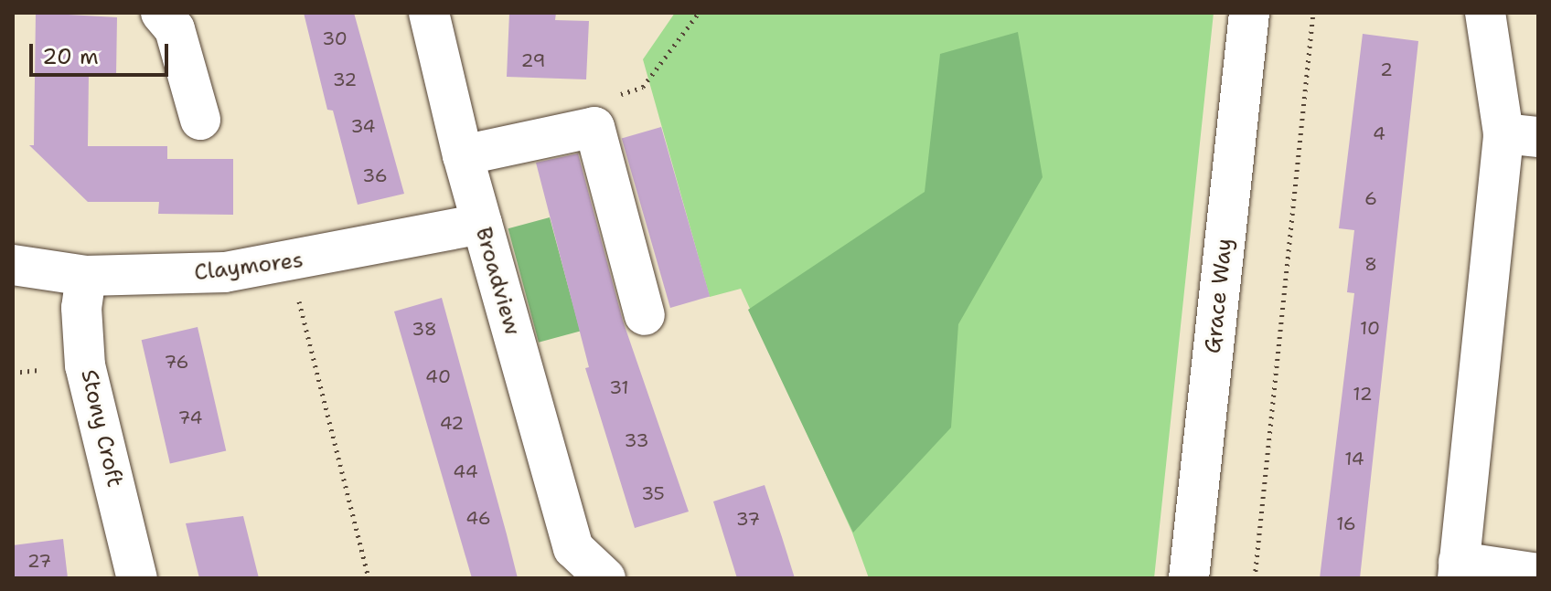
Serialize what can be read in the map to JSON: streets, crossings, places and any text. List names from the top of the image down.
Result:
{
  "streets": {
    "street": [
      "Claymores",
      "Broadview",
      "Grace Way",
      "Stony Croft"
    ]
  },
  "crossings": [
    ["Claymores", "Broadview"],
    ["Claymores", "Stony Croft"]
  ],
  "house_numbers": [
    "30",
    "29",
    "2",
    "32",
    "34",
    "4",
    "36",
    "6",
    "8",
    "10",
    "38",
    "76",
    "40",
    "31",
    "12",
    "74",
    "42",
    "33",
    "14",
    "44",
    "35",
    "46",
    "37",
    "16",
    "27"
  ],
  "scale_bar": "20 m"
}
